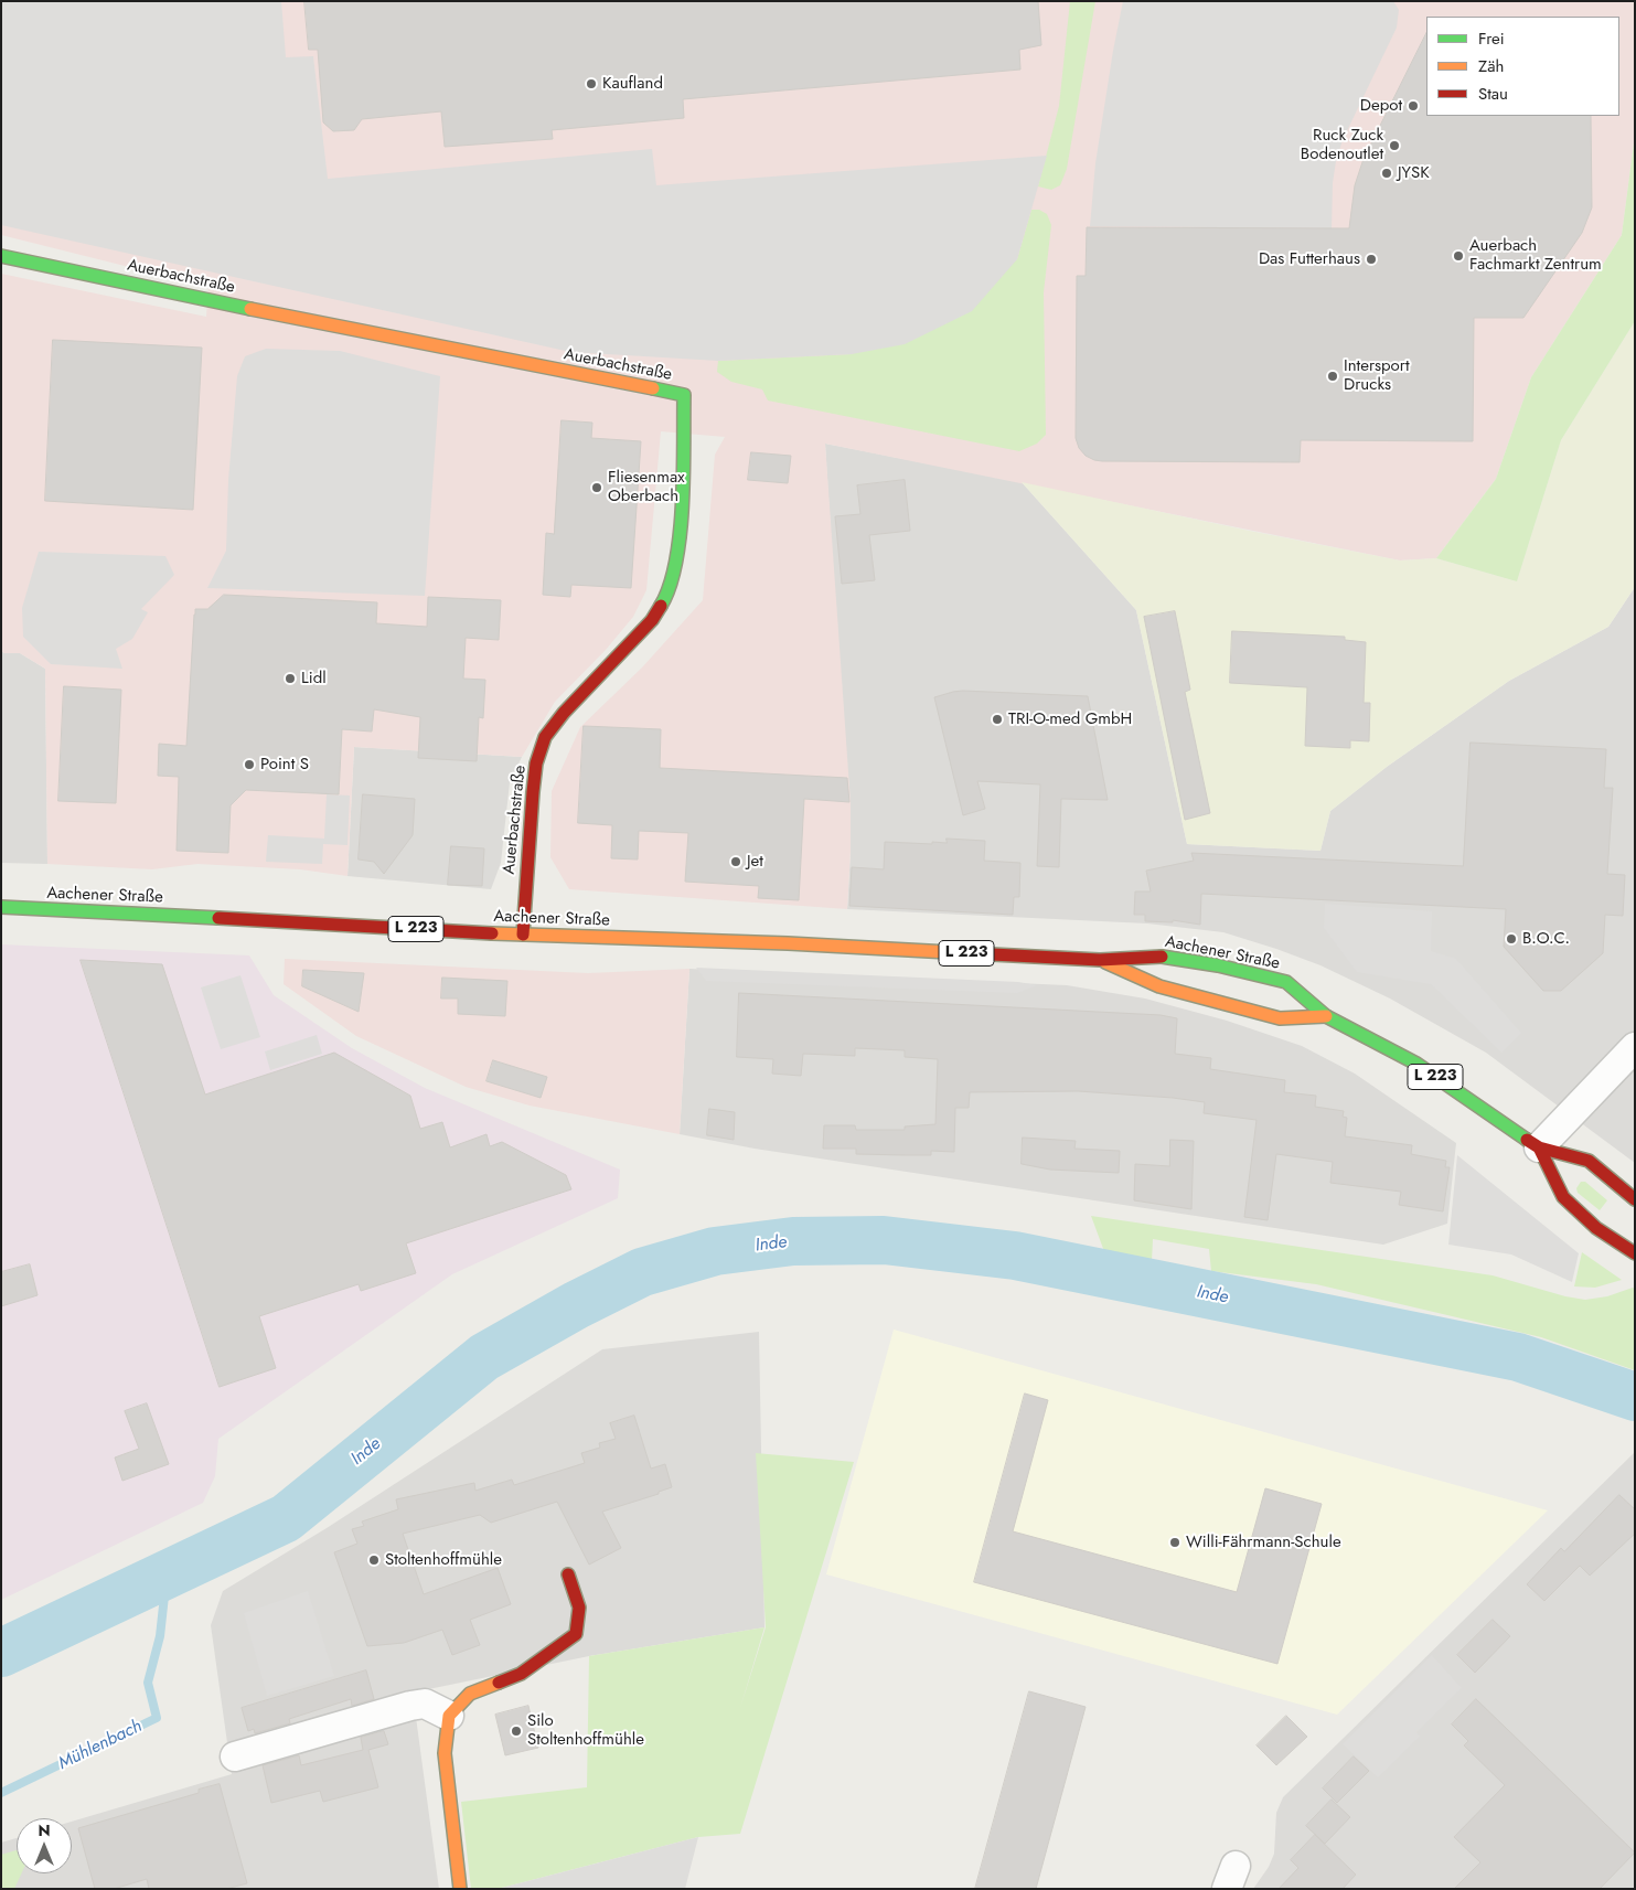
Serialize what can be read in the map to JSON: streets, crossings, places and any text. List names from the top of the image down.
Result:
{
  "streets": {
    "main road": ["Auerbachstraße", "Aachener Straße", "L 223"]
  },
  "crossings": [
    ["Auerbachstraße", "Aachener Straße"],
    ["Aachener Straße", "L 223"]
  ],
  "water": ["Inde", "Mühlenbach"],
  "places": [
    "Kaufland",
    "Depot",
    "Ruck Zuck Bodenoutlet",
    "JYSK",
    "Auerbach Fachmarkt Zentrum",
    "Das Futterhaus",
    "Intersport Drucks",
    "Fliesenmax Oberbach",
    "Lidl",
    "TRI-O-med GmbH",
    "Point S",
    "Jet",
    "B.O.C.",
    "Willi-Fährmann-Schule",
    "Stoltenhoffmühle",
    "Silo Stoltenhoffmühle"
  ],
  "legend": ["Frei", "Zäh", "Stau"],
  "north": "top"
}
